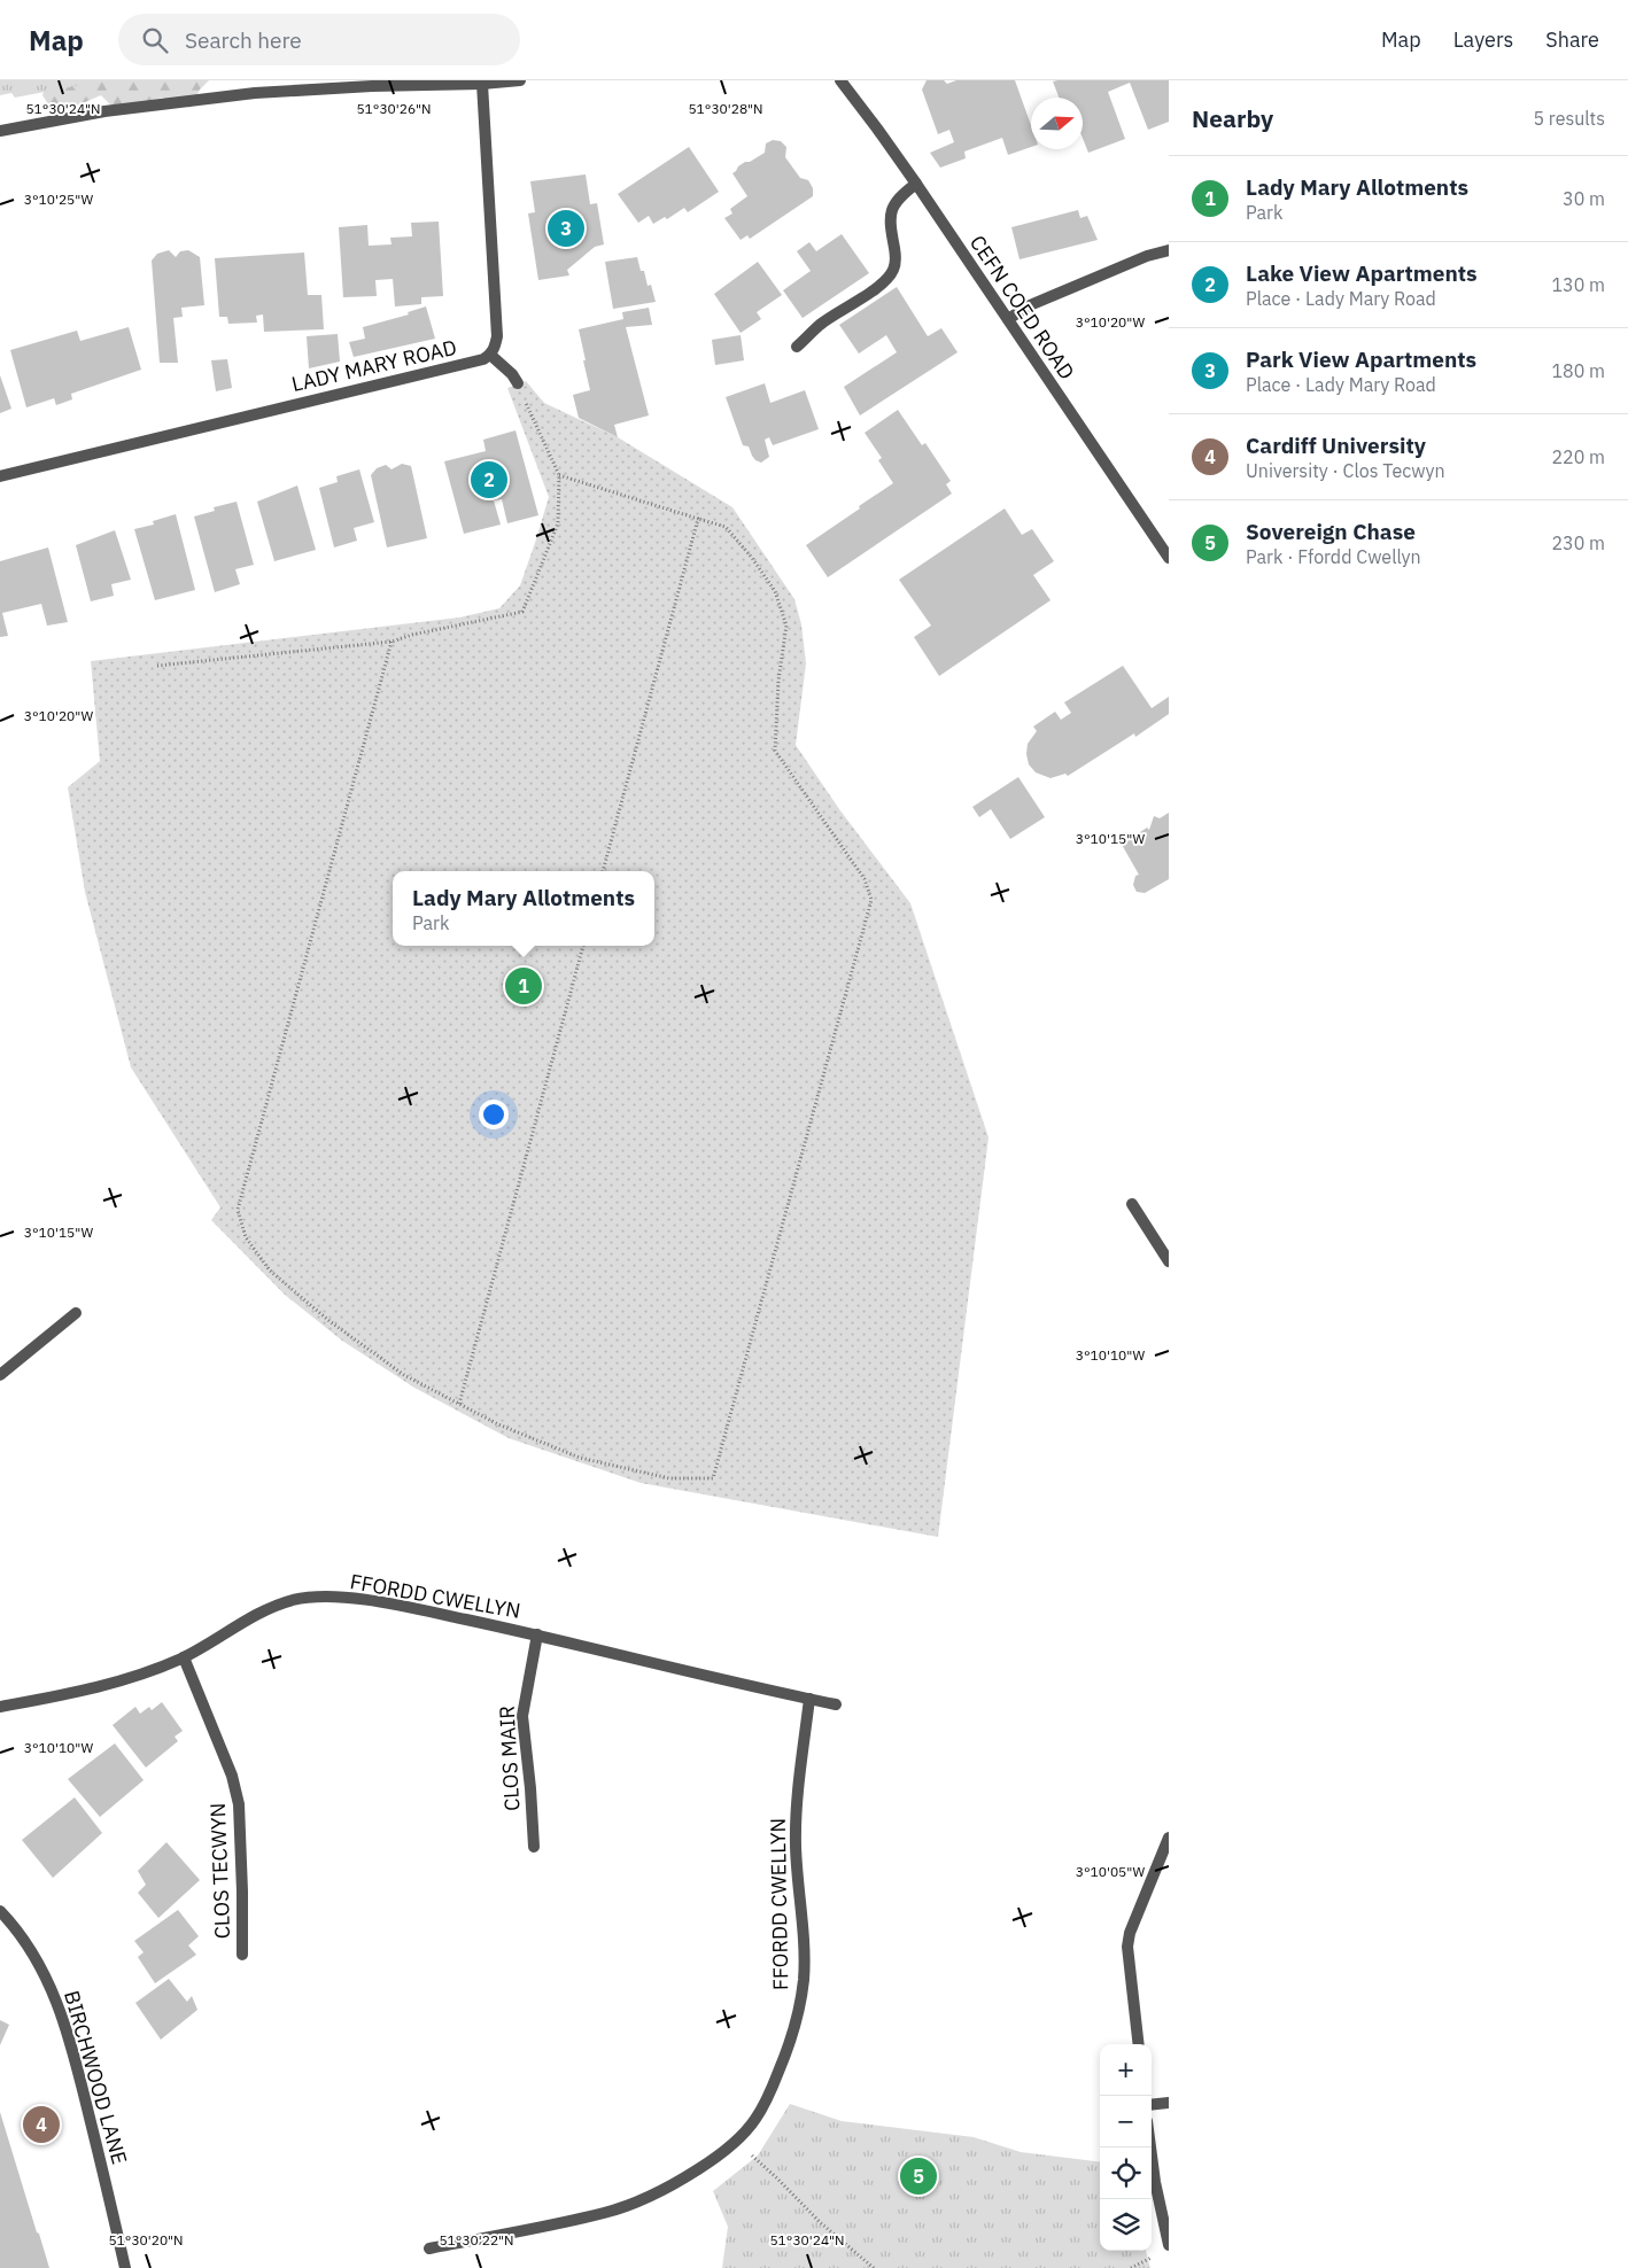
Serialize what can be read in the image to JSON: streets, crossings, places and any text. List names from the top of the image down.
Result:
{
  "streets": {
    "street": [
      "CEFN COED ROAD",
      "LADY MARY ROAD",
      "FFORDD CWELLYN",
      "CLOS MAIR",
      "CLOS TECWYN",
      "BIRCHWOOD LANE"
    ]
  },
  "crossings": [
    ["FFORDD CWELLYN", "CLOS MAIR"],
    ["FFORDD CWELLYN", "CLOS TECWYN"]
  ],
  "north": "right",
  "page": {
    "header": "Map",
    "search": "Search here",
    "nav": ["Map", "Layers", "Share"],
    "heading": ["Nearby", "5 results"],
    "list": [
      {
        "mark": "1",
        "name": "Lady Mary Allotments",
        "note": "Park",
        "value": "30 m"
      },
      {
        "mark": "2",
        "name": "Lake View Apartments",
        "note": "Place · Lady Mary Road",
        "value": "130 m"
      },
      {
        "mark": "3",
        "name": "Park View Apartments",
        "note": "Place · Lady Mary Road",
        "value": "180 m"
      },
      {
        "mark": "4",
        "name": "Cardiff University",
        "note": "University · Clos Tecwyn",
        "value": "220 m"
      },
      {
        "mark": "5",
        "name": "Sovereign Chase",
        "note": "Park · Ffordd Cwellyn",
        "value": "230 m"
      }
    ],
    "pins": [
      "3",
      "2",
      "1",
      "4",
      "5"
    ],
    "popup": ["Lady Mary Allotments", "Park"],
    "map_buttons": ["+", "−"]
  },
  "coordinates": [
    "51°30'28\"N",
    "51°30'24\"N",
    "51°30'26\"N",
    "3°10'25\"W",
    "3°10'20\"W",
    "3°10'15\"W",
    "3°10'10\"W",
    "3°10'05\"W",
    "51°30'20\"N",
    "51°30'22\"N"
  ]
}
